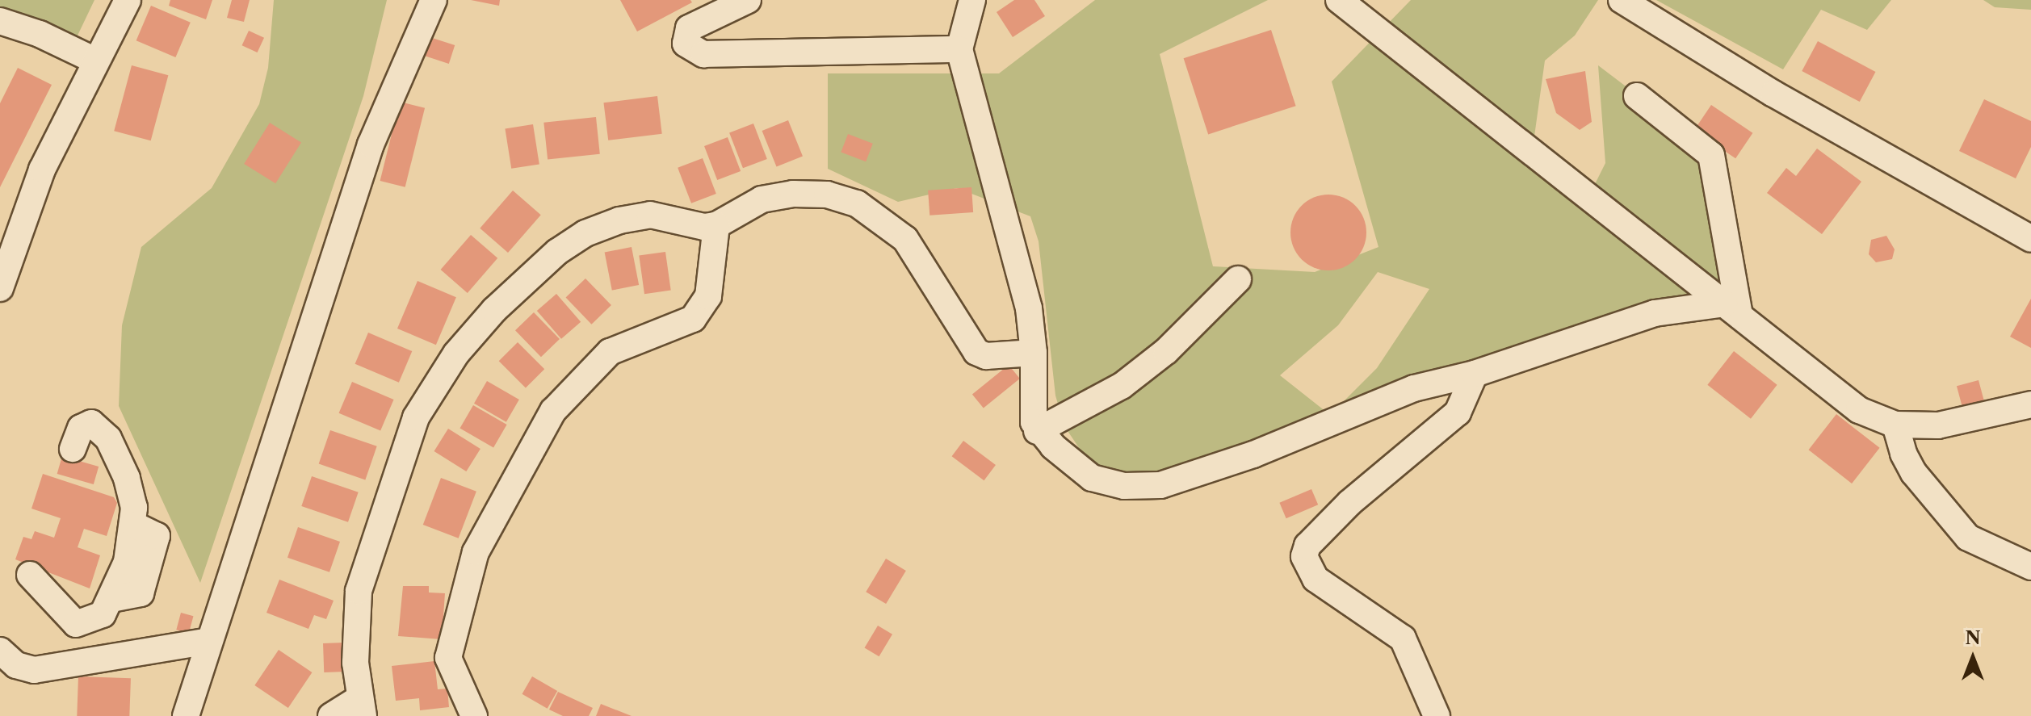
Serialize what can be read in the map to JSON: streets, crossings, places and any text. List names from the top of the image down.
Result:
{
  "north": "top"
}
